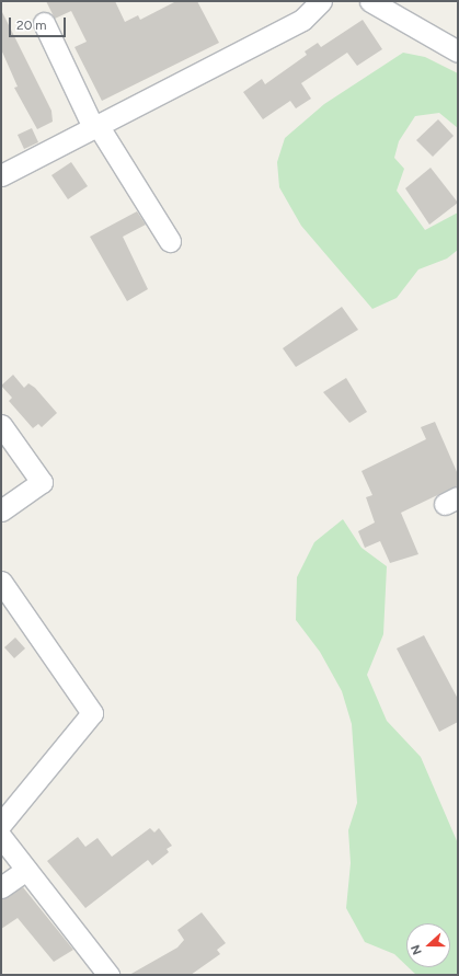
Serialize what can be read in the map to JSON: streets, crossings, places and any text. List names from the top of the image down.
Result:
{
  "scale_bar": "20 m",
  "north": "left"
}
